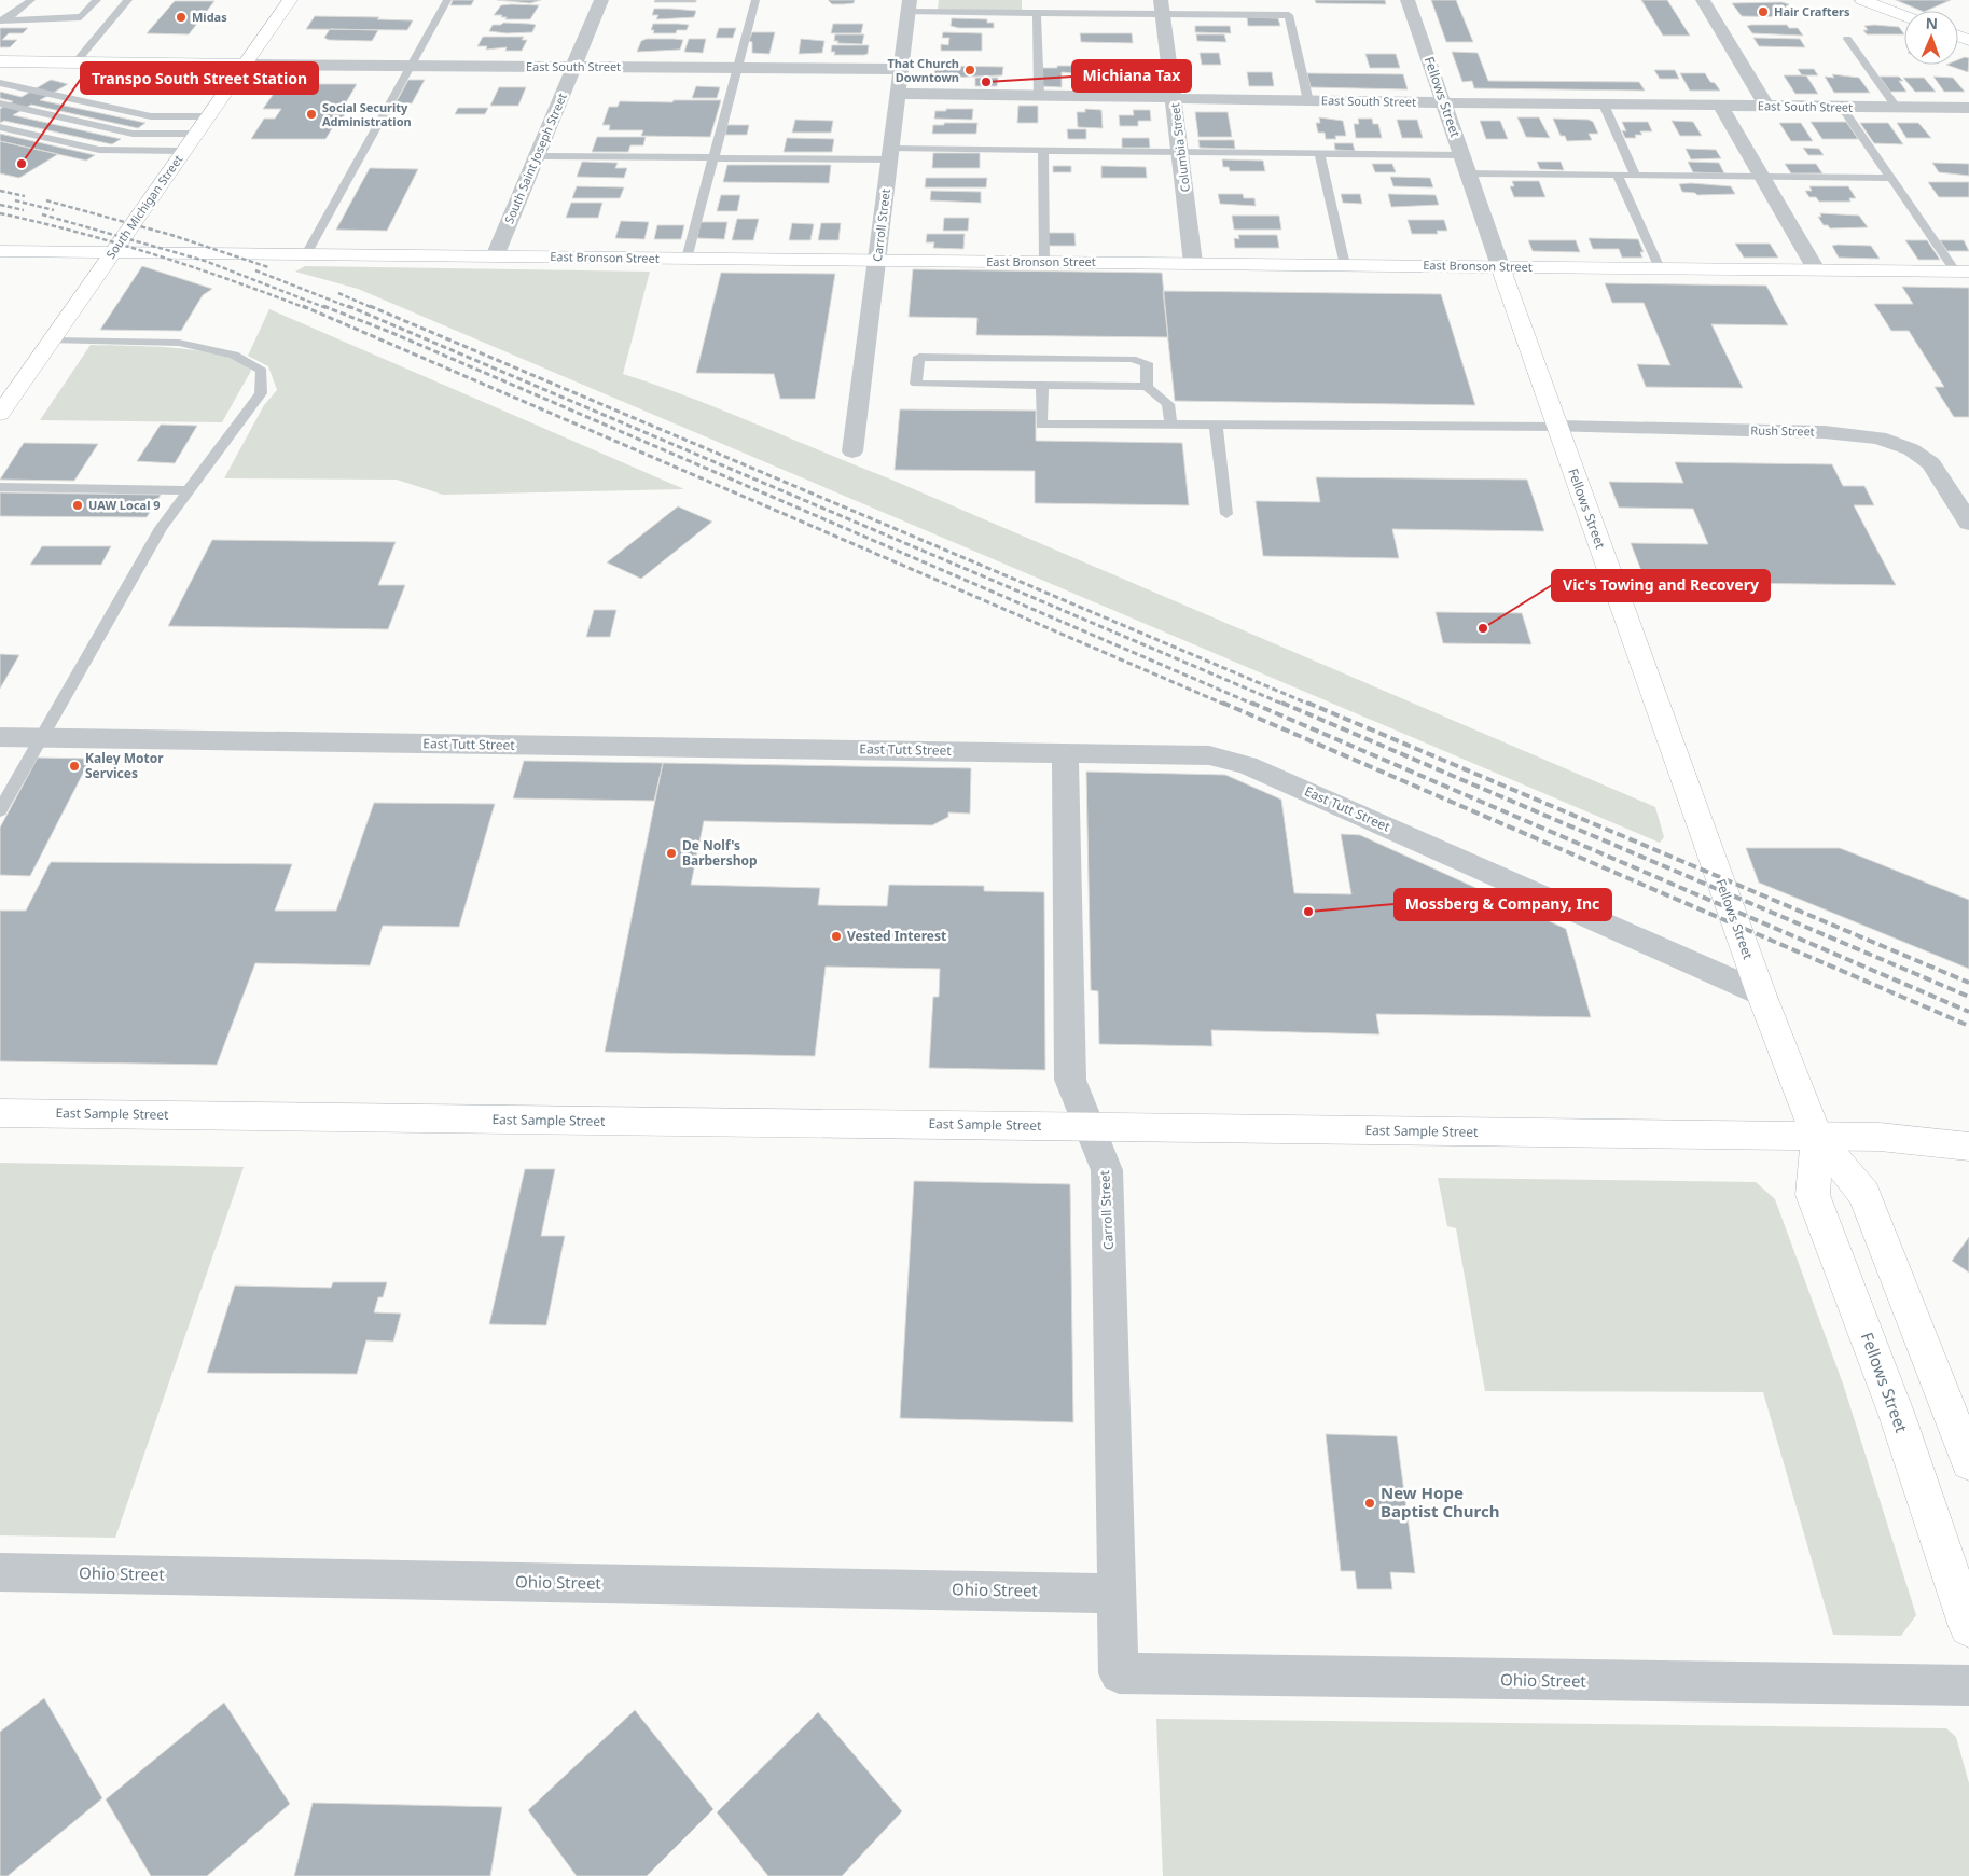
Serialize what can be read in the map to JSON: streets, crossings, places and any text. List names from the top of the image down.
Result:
{
  "streets": {
    "street": [
      "East South Street",
      "Fellows Street",
      "Columbia Street",
      "South Saint Joseph Street",
      "South Michigan Street",
      "Carroll Street",
      "East Bronson Street",
      "Rush Street",
      "East Tutt Street",
      "East Sample Street",
      "Ohio Street"
    ]
  },
  "crossings": [
    ["East South Street", "Fellows Street"],
    ["East South Street", "Columbia Street"],
    ["East South Street", "South Saint Joseph Street"],
    ["East South Street", "South Michigan Street"],
    ["East South Street", "Carroll Street"],
    ["Fellows Street", "East Bronson Street"],
    ["Fellows Street", "Rush Street"],
    ["Fellows Street", "East Tutt Street"],
    ["Fellows Street", "East Sample Street"],
    ["Columbia Street", "East Bronson Street"],
    ["South Saint Joseph Street", "East Bronson Street"],
    ["South Michigan Street", "East Bronson Street"],
    ["Carroll Street", "East Bronson Street"],
    ["Carroll Street", "East Tutt Street"],
    ["Carroll Street", "East Sample Street"],
    ["Carroll Street", "Ohio Street"]
  ],
  "places": [
    "Hair Crafters",
    "Midas",
    "That Church Downtown",
    "Michiana Tax",
    "Social Security Administration",
    "Transpo South Street Station",
    "UAW Local 9",
    "Vic's Towing and Recovery",
    "Kaley Motor Services",
    "De Nolf's Barbershop",
    "Mossberg & Company, Inc",
    "Vested Interest",
    "New Hope Baptist Church"
  ],
  "north": "top"
}
